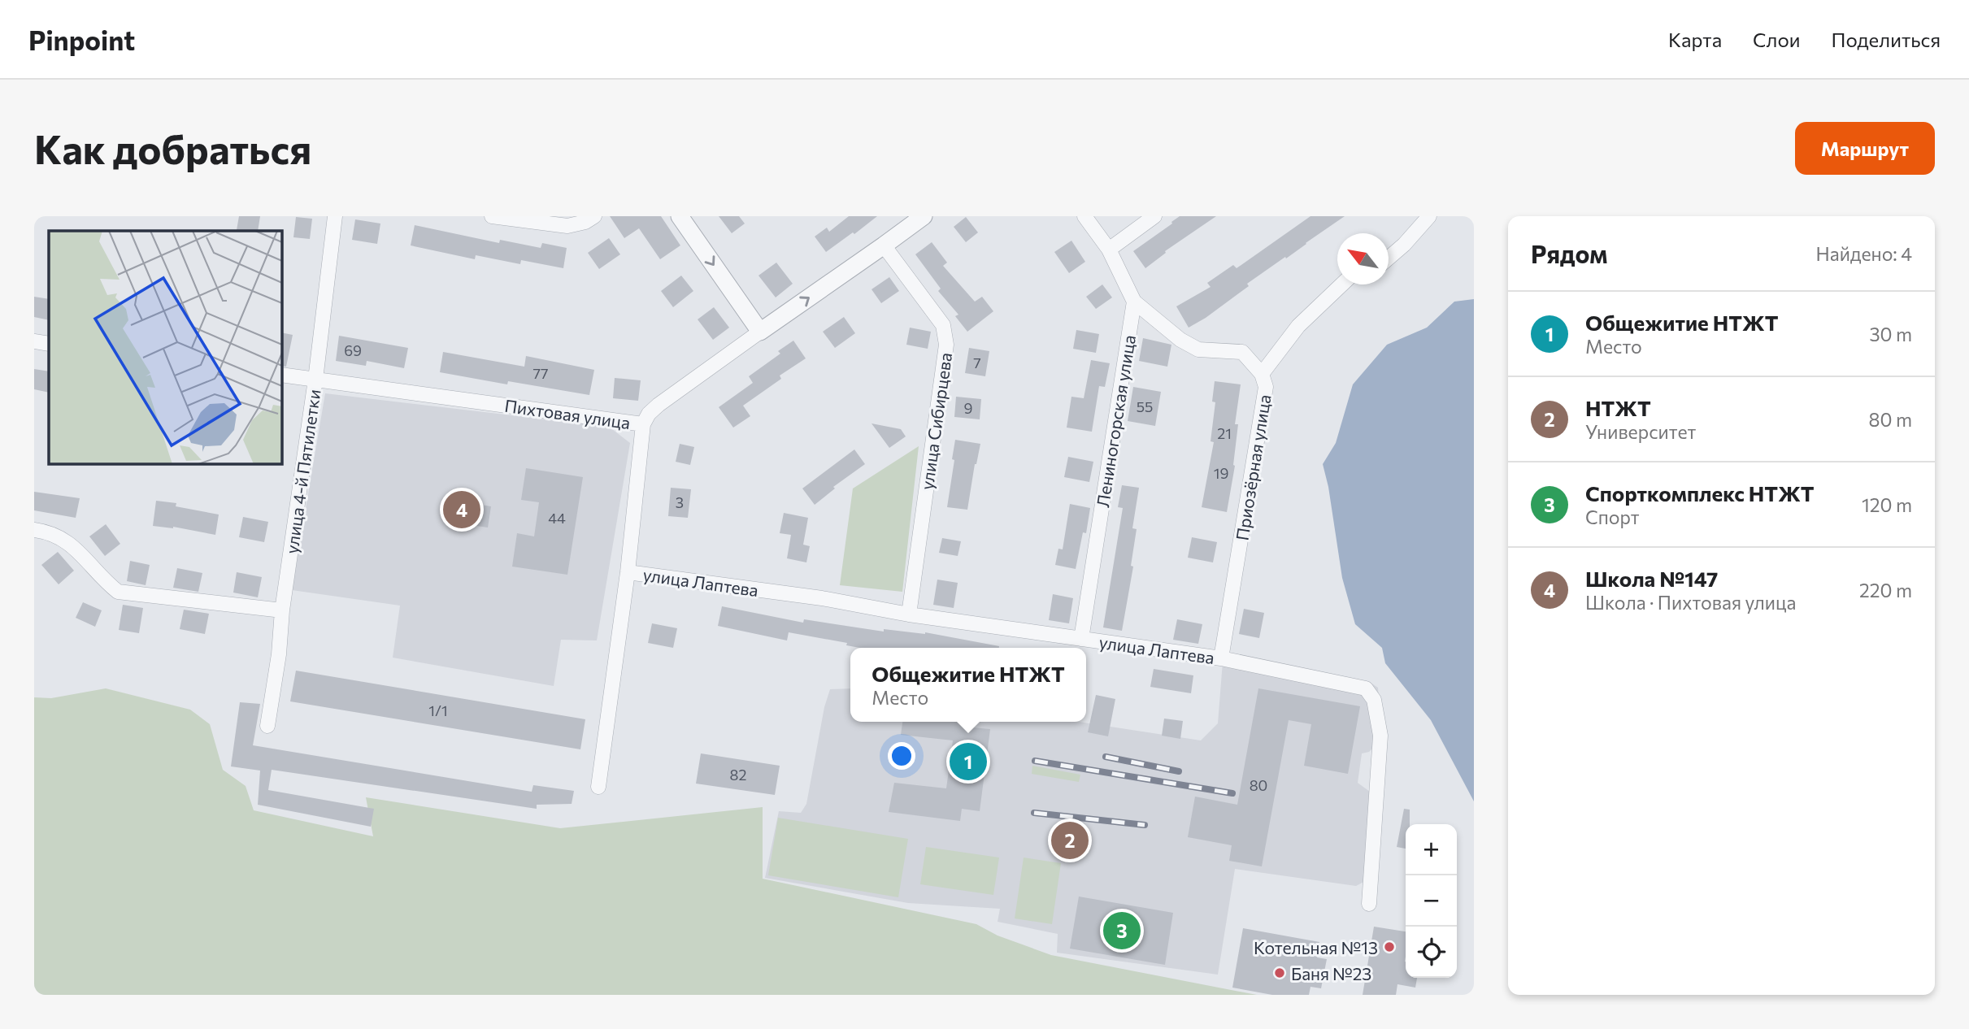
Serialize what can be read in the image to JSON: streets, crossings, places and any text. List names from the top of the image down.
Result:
{
  "streets": {
    "street": [
      "Пихтовая улица",
      "улица Сибирцева",
      "Лениногорская улица",
      "Приозёрная улица",
      "улица 4-й Пятилетки",
      "улица Лаптева"
    ]
  },
  "crossings": [
    ["Пихтовая улица", "улица Сибирцева"],
    ["Пихтовая улица", "улица 4-й Пятилетки"],
    ["улица Сибирцева", "улица Лаптева"],
    ["Лениногорская улица", "улица Лаптева"],
    ["Приозёрная улица", "улица Лаптева"]
  ],
  "places": ["Котельная №13", "Баня №23"],
  "house_numbers": [
    "69",
    "7",
    "77",
    "55",
    "9",
    "21",
    "19",
    "3",
    "44",
    "1/1",
    "82",
    "80"
  ],
  "north": "top left",
  "page": {
    "header": "Pinpoint",
    "nav": ["Карта", "Слои", "Поделиться"],
    "buttons": "Маршрут",
    "title": "Как добраться",
    "heading": ["Рядом", "Найдено: 4"],
    "list": [
      {
        "mark": "1",
        "name": "Общежитие НТЖТ",
        "note": "Место",
        "value": "30 m"
      },
      {
        "mark": "2",
        "name": "НТЖТ",
        "note": "Университет",
        "value": "80 m"
      },
      {
        "mark": "3",
        "name": "Спорткомплекс НТЖТ",
        "note": "Спорт",
        "value": "120 m"
      },
      {
        "mark": "4",
        "name": "Школа №147",
        "note": "Школа · Пихтовая улица",
        "value": "220 m"
      }
    ],
    "pins": [
      "4",
      "1",
      "2",
      "3"
    ],
    "popup": ["Общежитие НТЖТ", "Место"],
    "map_buttons": ["+", "−"]
  }
}
